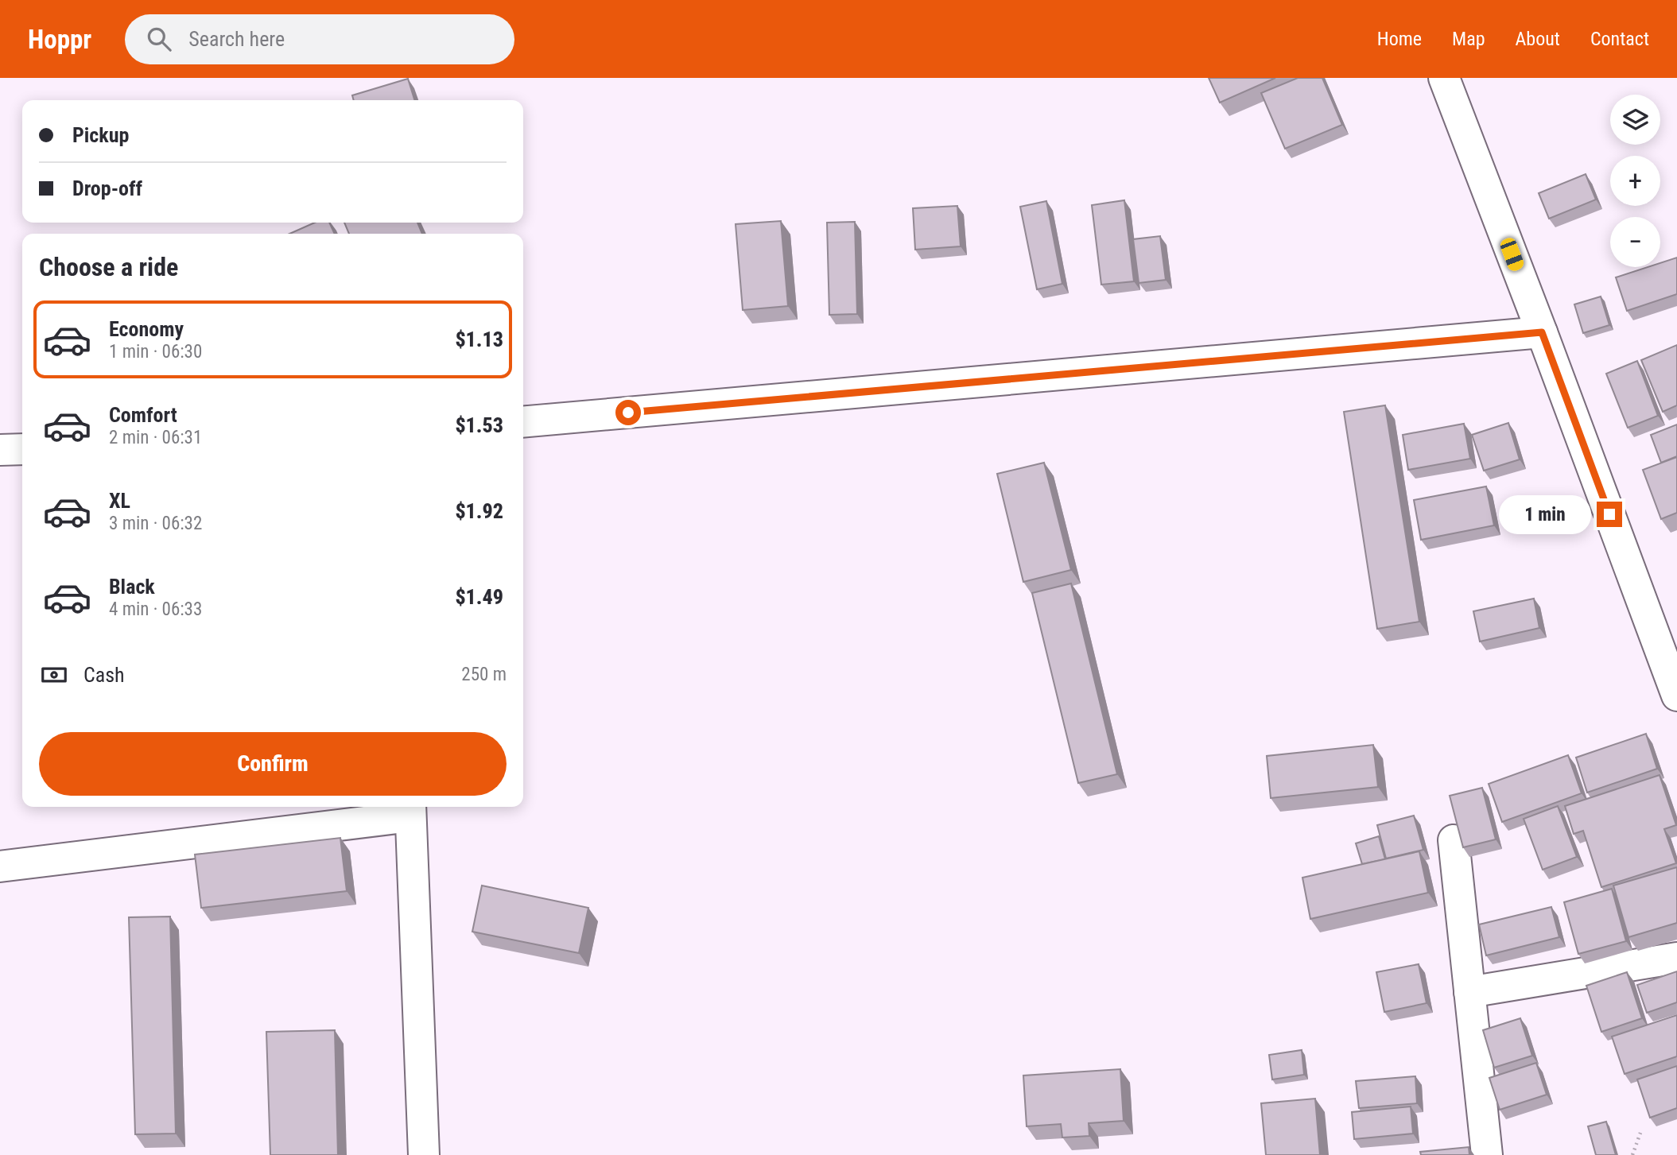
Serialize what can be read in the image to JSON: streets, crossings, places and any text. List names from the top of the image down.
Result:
{
  "page": {
    "header": "Hoppr",
    "search": "Search here",
    "nav": [
      "Home",
      "Map",
      "About",
      "Contact"
    ],
    "map_buttons": ["+", "−"],
    "banner": ["Pickup", "Drop-off"],
    "heading": "Choose a ride",
    "list": [
      {
        "name": "Economy",
        "note": "1 min · 06:30",
        "value": "$1.13"
      },
      {
        "name": "Comfort",
        "note": "2 min · 06:31",
        "value": "$1.53"
      },
      {
        "name": "XL",
        "note": "3 min · 06:32",
        "value": "$1.92"
      },
      {
        "name": "Black",
        "note": "4 min · 06:33",
        "value": "$1.49"
      }
    ],
    "bubble": "1 min",
    "pay": ["Cash", "250 m"],
    "buttons": "Confirm"
  }
}
